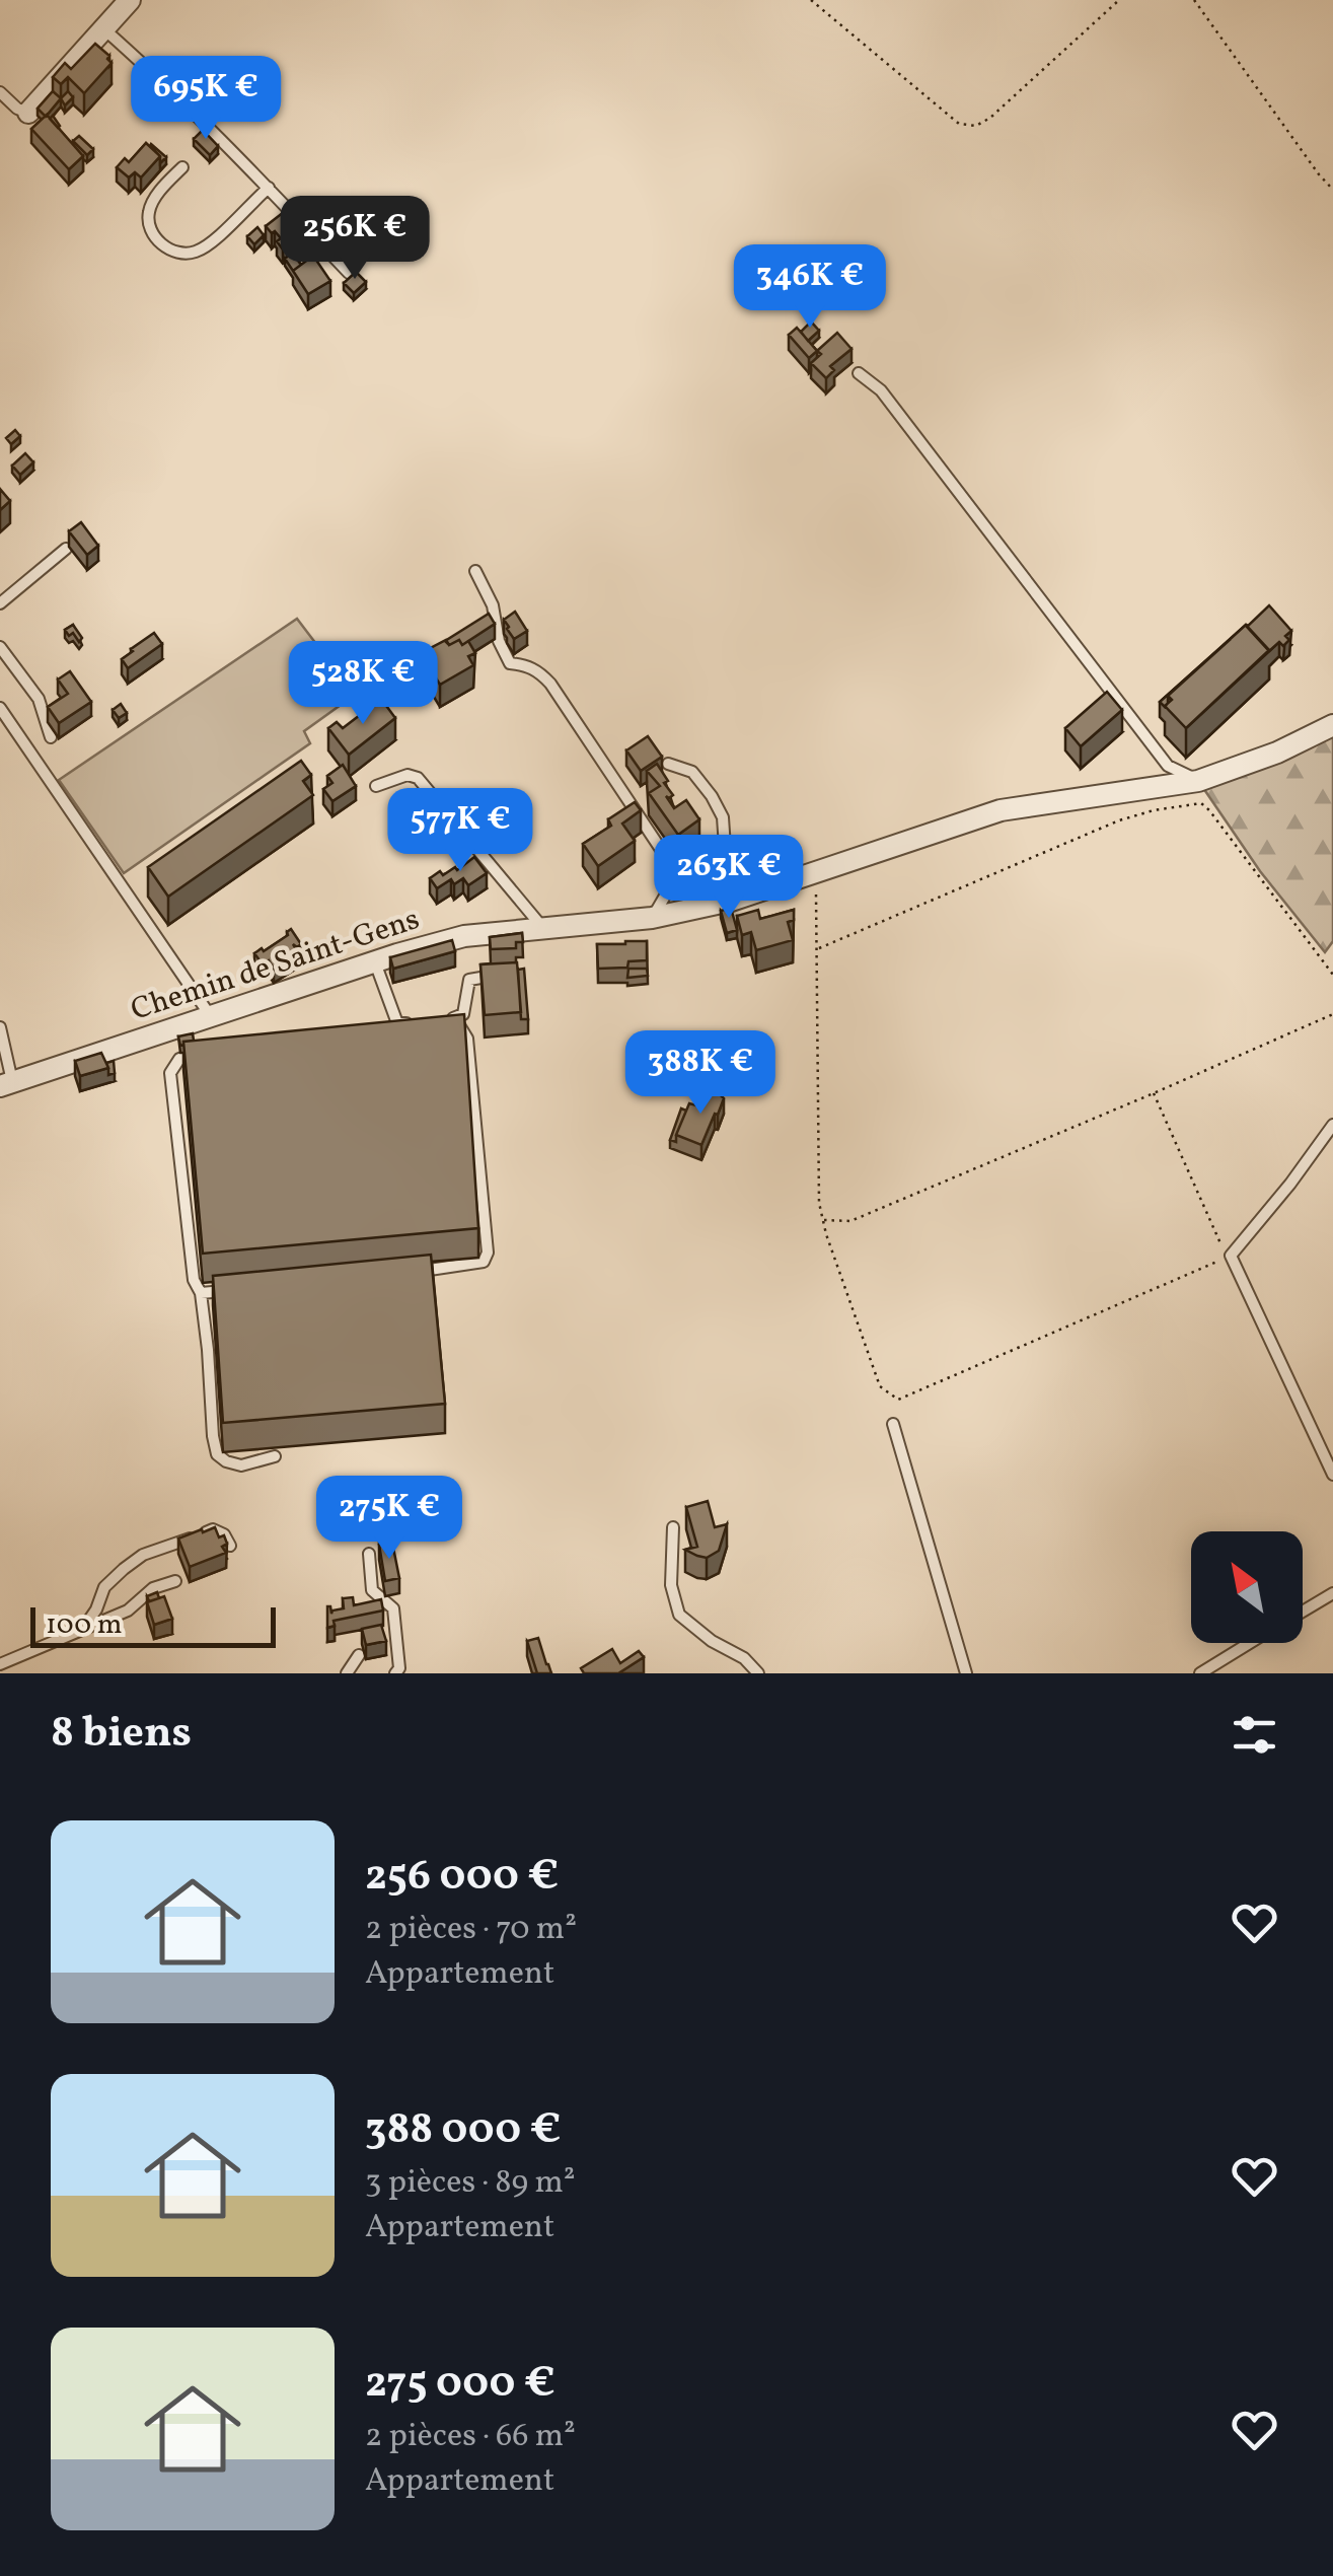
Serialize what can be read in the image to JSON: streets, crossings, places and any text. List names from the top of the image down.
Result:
{
  "streets": {
    "street": ["Chemin de Saint-Gens"]
  },
  "scale_bar": "100 m",
  "north": "top left",
  "page": {
    "price": [
      "695K €",
      "256K €",
      "346K €",
      "528K €",
      "577K €",
      "263K €",
      "388K €",
      "275K €"
    ],
    "scale": "100 m",
    "heading": "8 biens",
    "list": [
      {
        "name": "256 000 €",
        "note": "2 pièces · 70 m² · Appartement"
      },
      {
        "name": "388 000 €",
        "note": "3 pièces · 89 m² · Appartement"
      },
      {
        "name": "275 000 €",
        "note": "2 pièces · 66 m² · Appartement"
      }
    ]
  }
}
